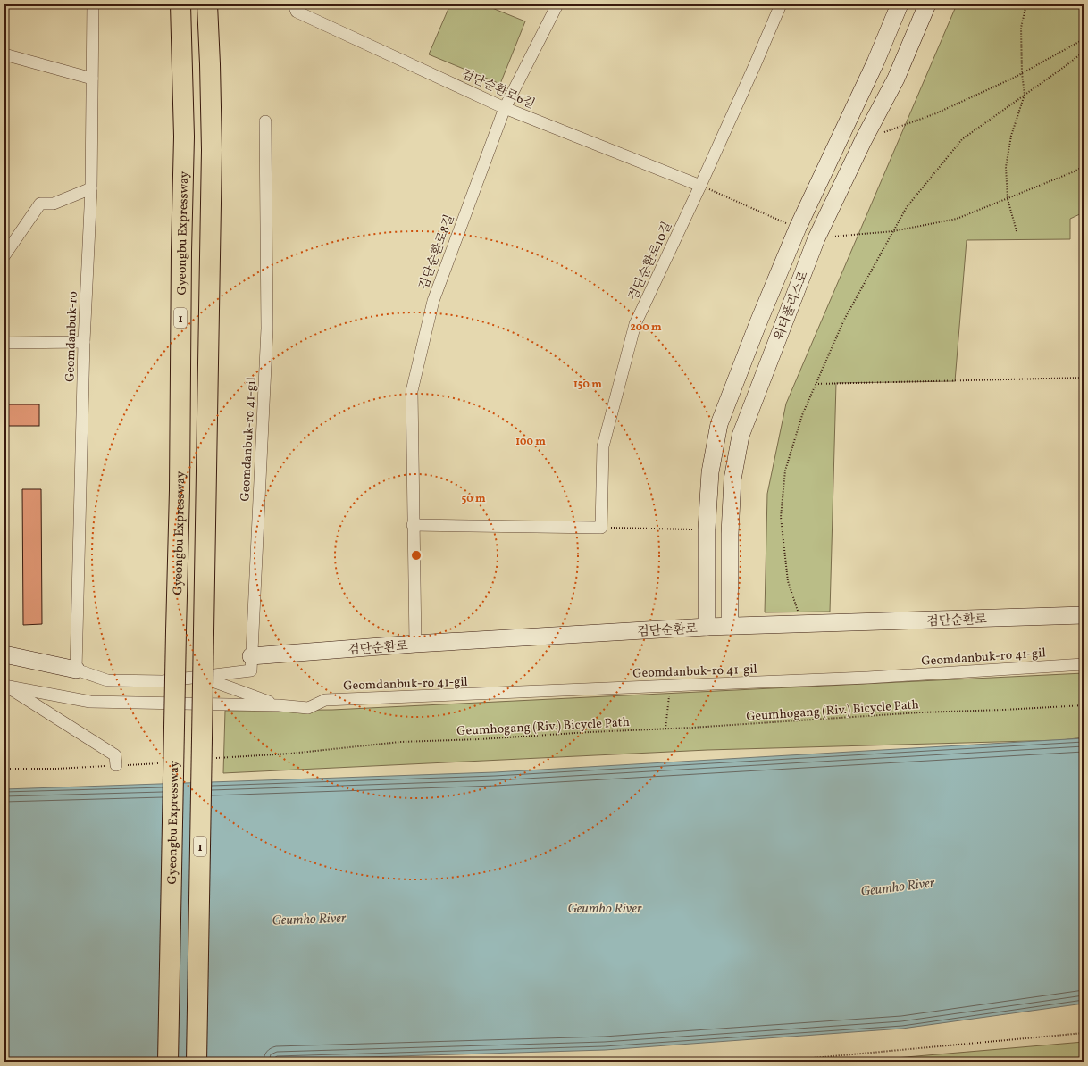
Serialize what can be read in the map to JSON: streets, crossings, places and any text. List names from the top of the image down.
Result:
{
  "streets": {
    "highway": ["Gyeongbu Expressway", "1"],
    "main road": ["워터폴리스로", "검단순환로"],
    "street": [
      "검단순환로6길",
      "검단순환로8길",
      "검단순환로10길",
      "Geomdanbuk-ro",
      "Geomdanbuk-ro 41-gil"
    ],
    "path": ["Geumhogang (Riv.) Bicycle Path"]
  },
  "crossings": [
    ["검단순환로6길", "검단순환로8길"],
    ["검단순환로6길", "검단순환로10길"],
    ["검단순환로8길", "검단순환로"],
    ["워터폴리스로", "검단순환로"],
    ["Geomdanbuk-ro", "Geomdanbuk-ro 41-gil"],
    ["Geomdanbuk-ro 41-gil", "검단순환로"]
  ],
  "water": ["Geumho River"],
  "rings": [
    "200 m",
    "150 m",
    "100 m",
    "50 m"
  ]
}
